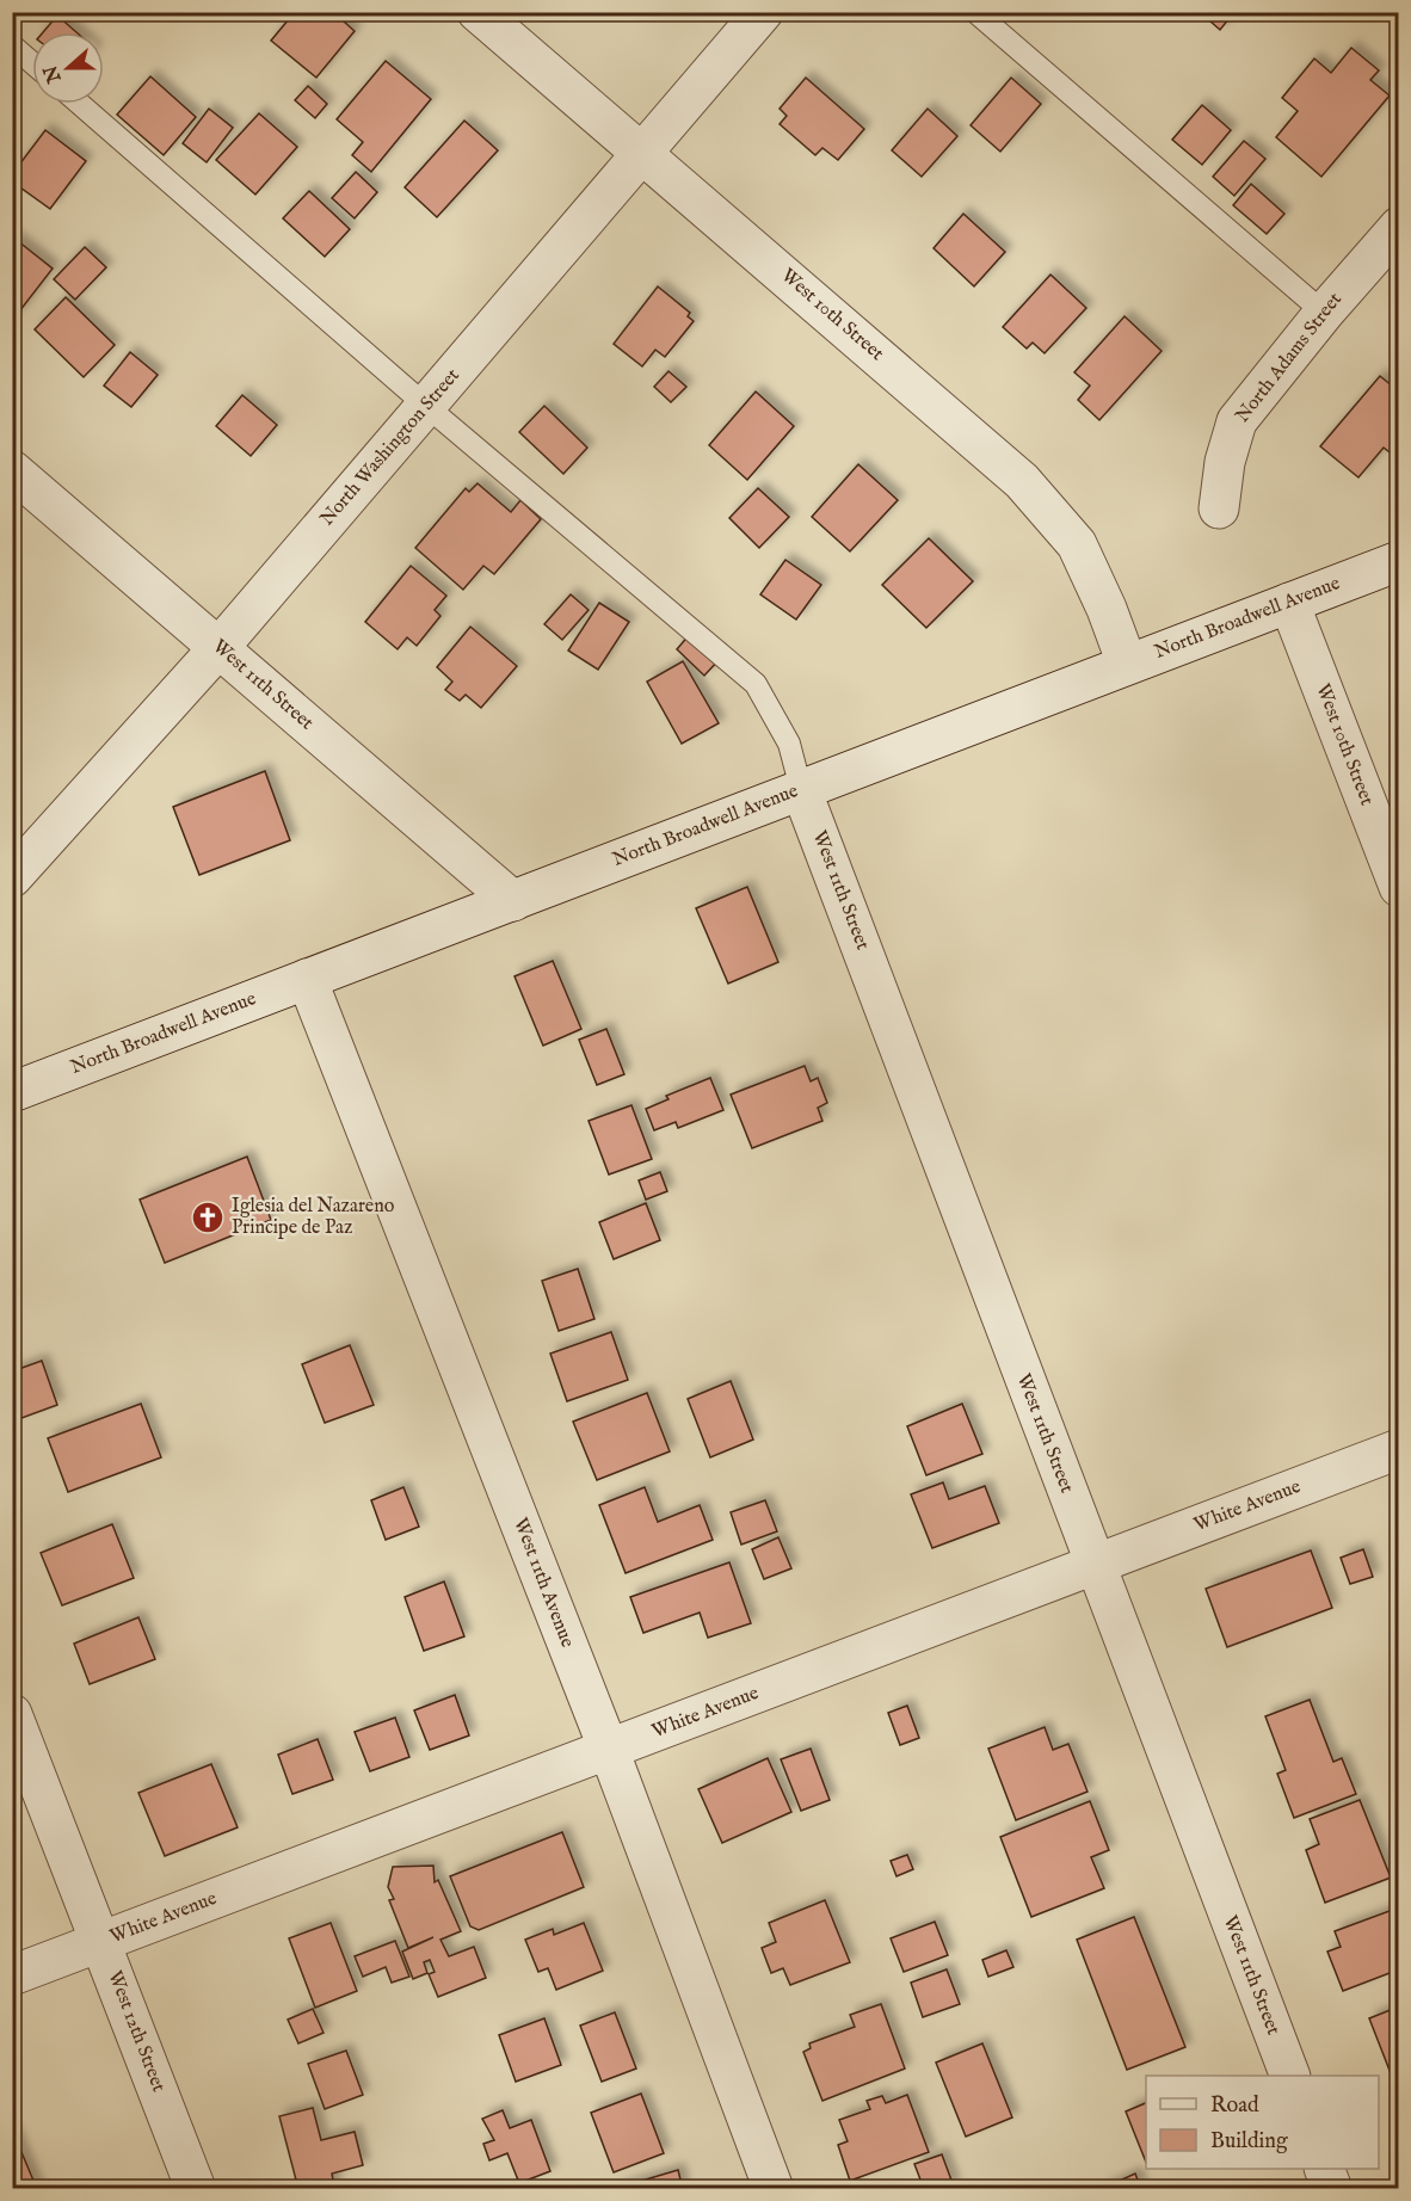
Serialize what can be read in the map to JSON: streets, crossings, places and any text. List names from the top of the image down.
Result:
{
  "streets": {
    "street": [
      "West 10th Street",
      "North Adams Street",
      "North Washington Street",
      "North Broadwell Avenue",
      "West 11th Street",
      "White Avenue",
      "West 11th Avenue",
      "West 12th Street"
    ]
  },
  "crossings": [
    ["West 10th Street", "North Washington Street"],
    ["West 10th Street", "North Broadwell Avenue"],
    ["North Washington Street", "West 11th Street"],
    ["North Broadwell Avenue", "West 11th Street"],
    ["North Broadwell Avenue", "West 11th Avenue"],
    ["West 11th Street", "White Avenue"],
    ["White Avenue", "West 11th Avenue"],
    ["White Avenue", "West 12th Street"]
  ],
  "places": {
    "church": ["Iglesia del Nazareno Principe de Paz"]
  },
  "legend": ["Road", "Building"],
  "north": "left"
}
